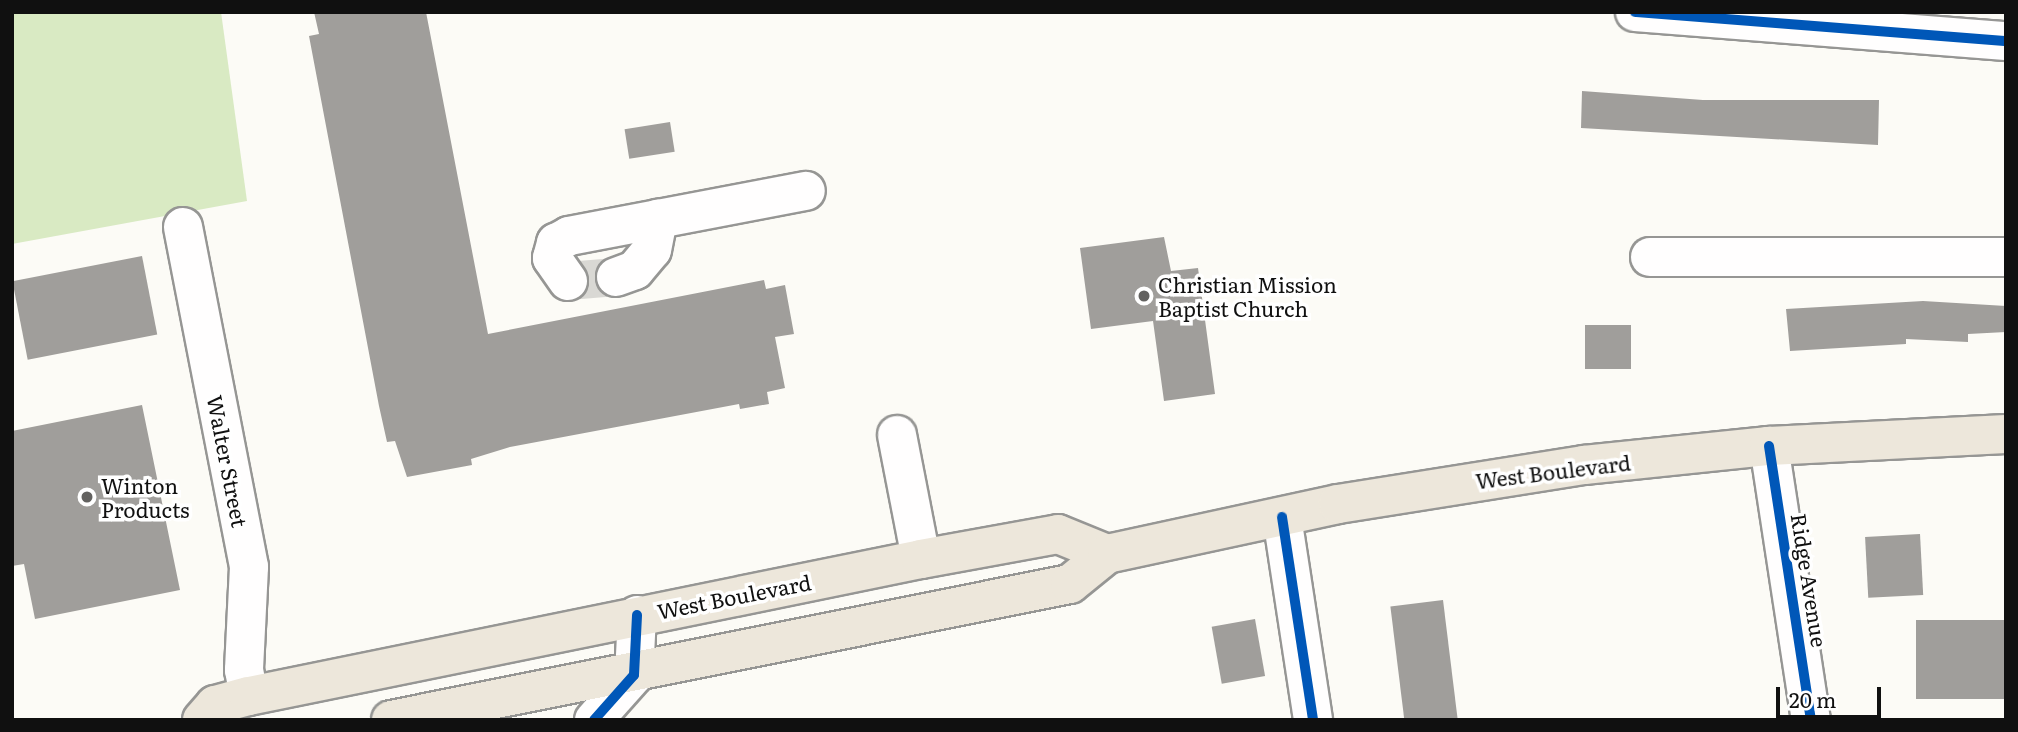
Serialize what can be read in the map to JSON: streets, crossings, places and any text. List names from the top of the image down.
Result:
{
  "streets": {
    "main road": ["West Boulevard"],
    "street": ["Walter Street", "Ridge Avenue"]
  },
  "crossings": [
    ["Walter Street", "West Boulevard"],
    ["West Boulevard", "Ridge Avenue"]
  ],
  "places": ["Christian Mission Baptist Church", "Winton Products"],
  "scale_bar": "20 m"
}
